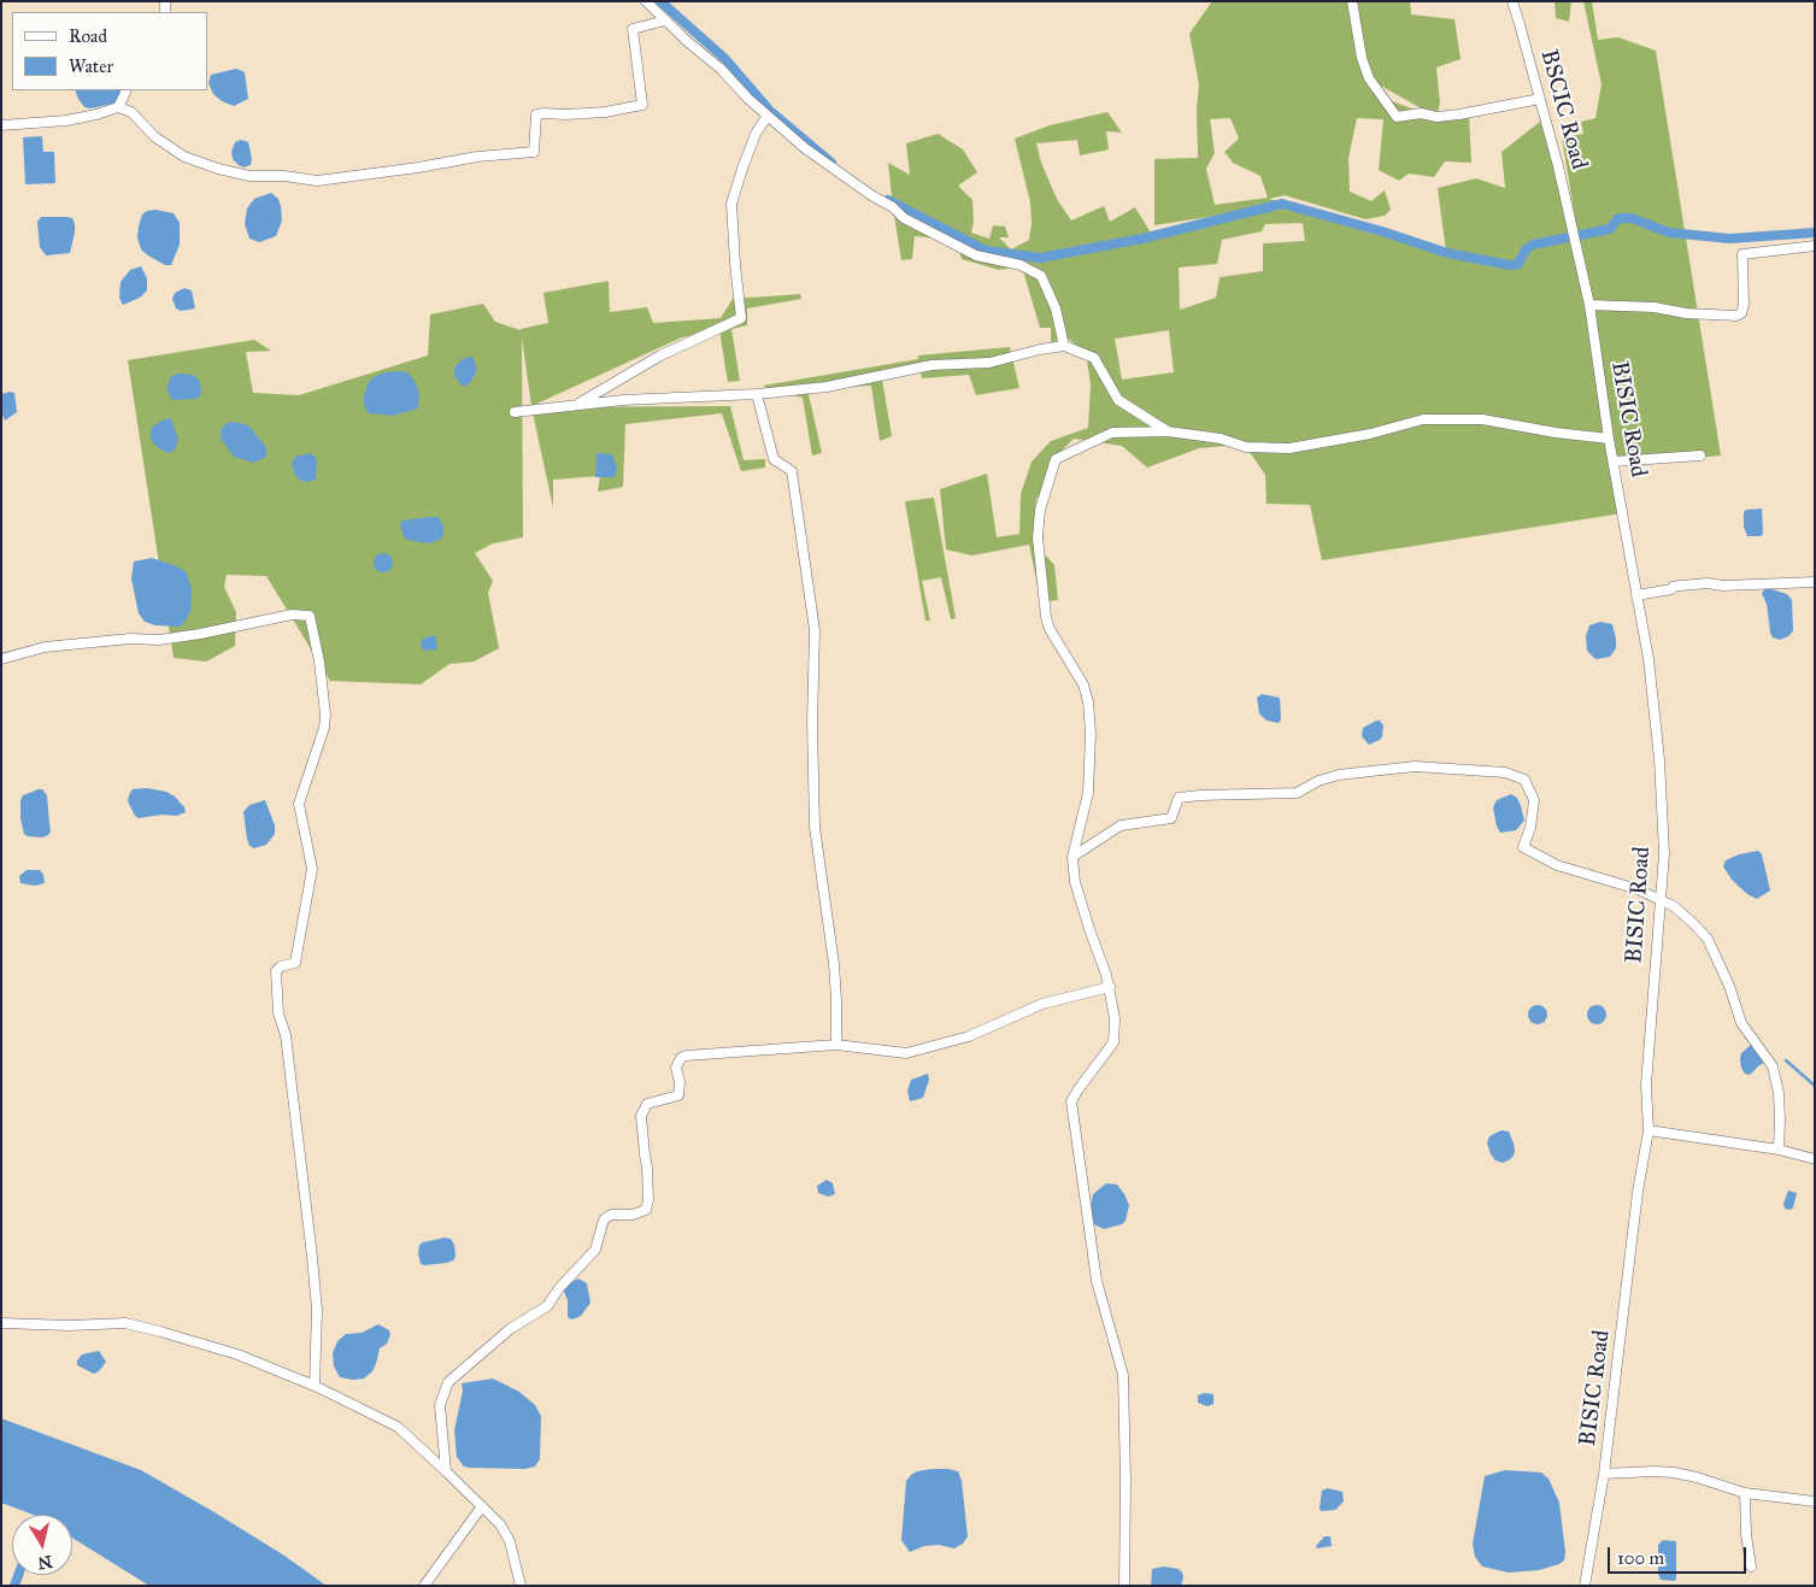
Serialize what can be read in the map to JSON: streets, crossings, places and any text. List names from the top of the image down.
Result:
{
  "streets": {
    "street": ["BSCIC Road", "BISIC Road"]
  },
  "crossings": [
    ["BSCIC Road", "BISIC Road"]
  ],
  "legend": ["Road", "Water"],
  "scale_bar": "100 m",
  "north": "bottom"
}
